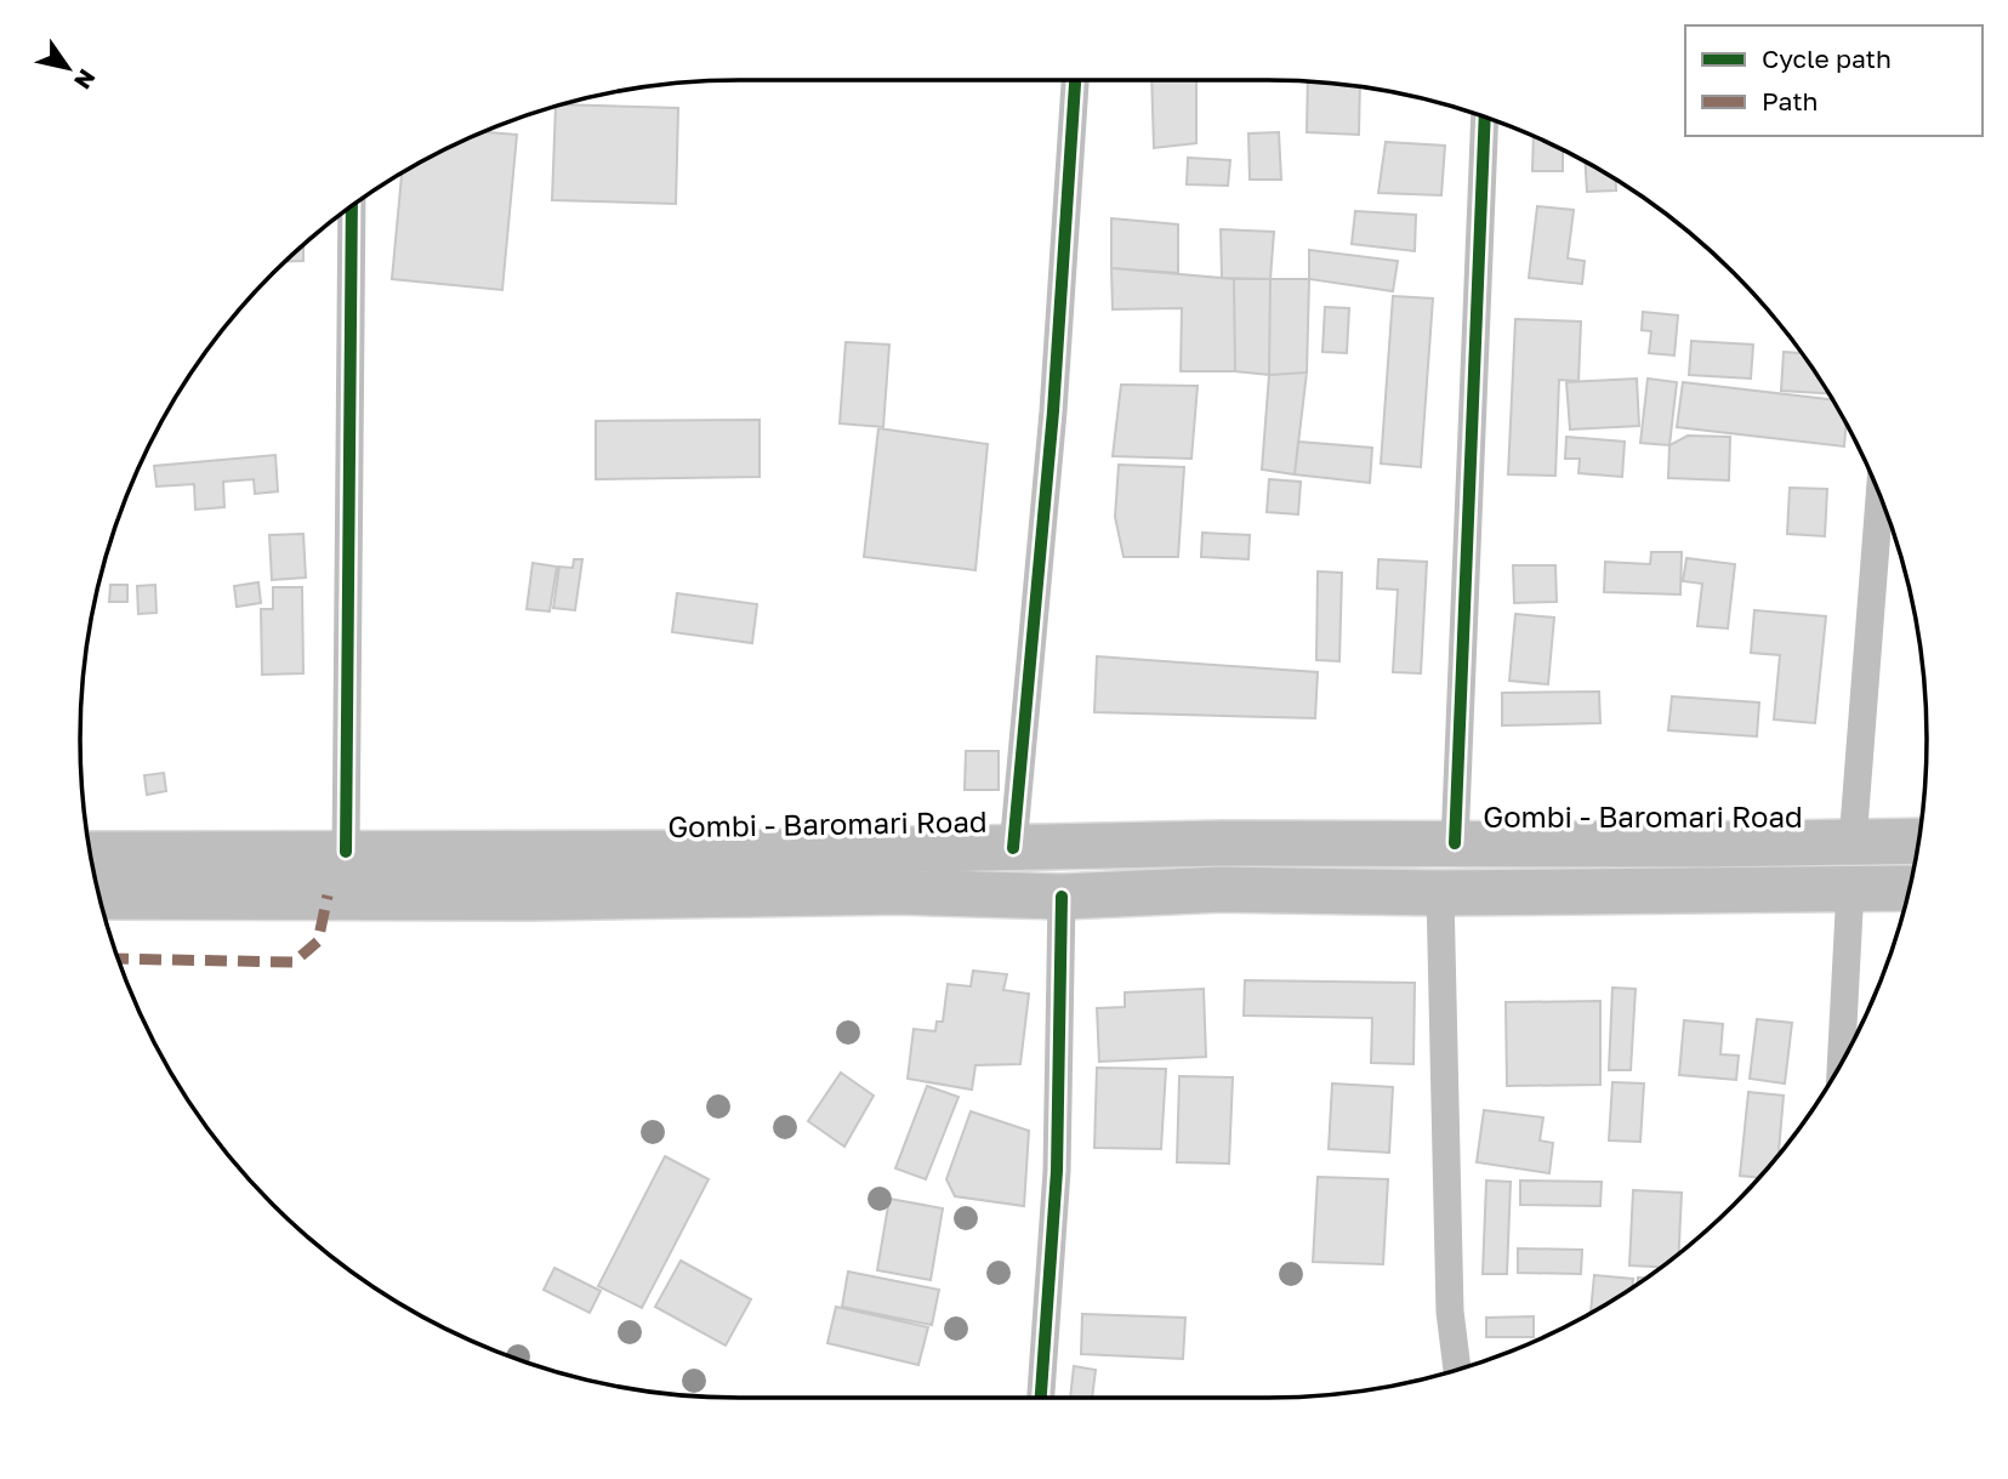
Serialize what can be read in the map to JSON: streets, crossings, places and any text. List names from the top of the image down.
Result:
{
  "streets": {
    "main road": ["Gombi - Baromari Road"]
  },
  "legend": ["Cycle path", "Path"],
  "north": "bottom right"
}
